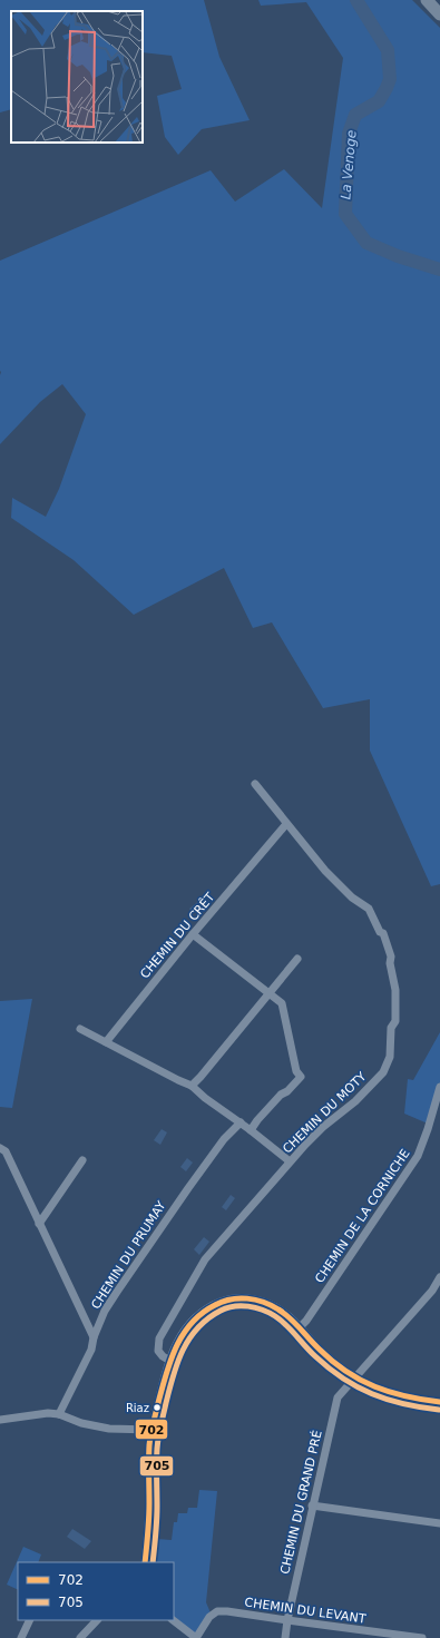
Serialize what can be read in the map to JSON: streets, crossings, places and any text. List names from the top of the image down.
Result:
{
  "streets": {
    "street": [
      "CHEMIN DU CRÊT",
      "CHEMIN DU MOTY",
      "CHEMIN DE LA CORNICHE",
      "CHEMIN DU PRUMAY",
      "CHEMIN DU GRAND PRÉ",
      "CHEMIN DU LEVANT"
    ]
  },
  "crossings": [
    ["CHEMIN DU CRÊT", "CHEMIN DU MOTY"],
    ["CHEMIN DU GRAND PRÉ", "CHEMIN DU LEVANT"]
  ],
  "water": ["La Venoge"],
  "places": ["Riaz"],
  "lines": ["transit line 702", "transit line 705"],
  "legend": ["702", "705"]
}
